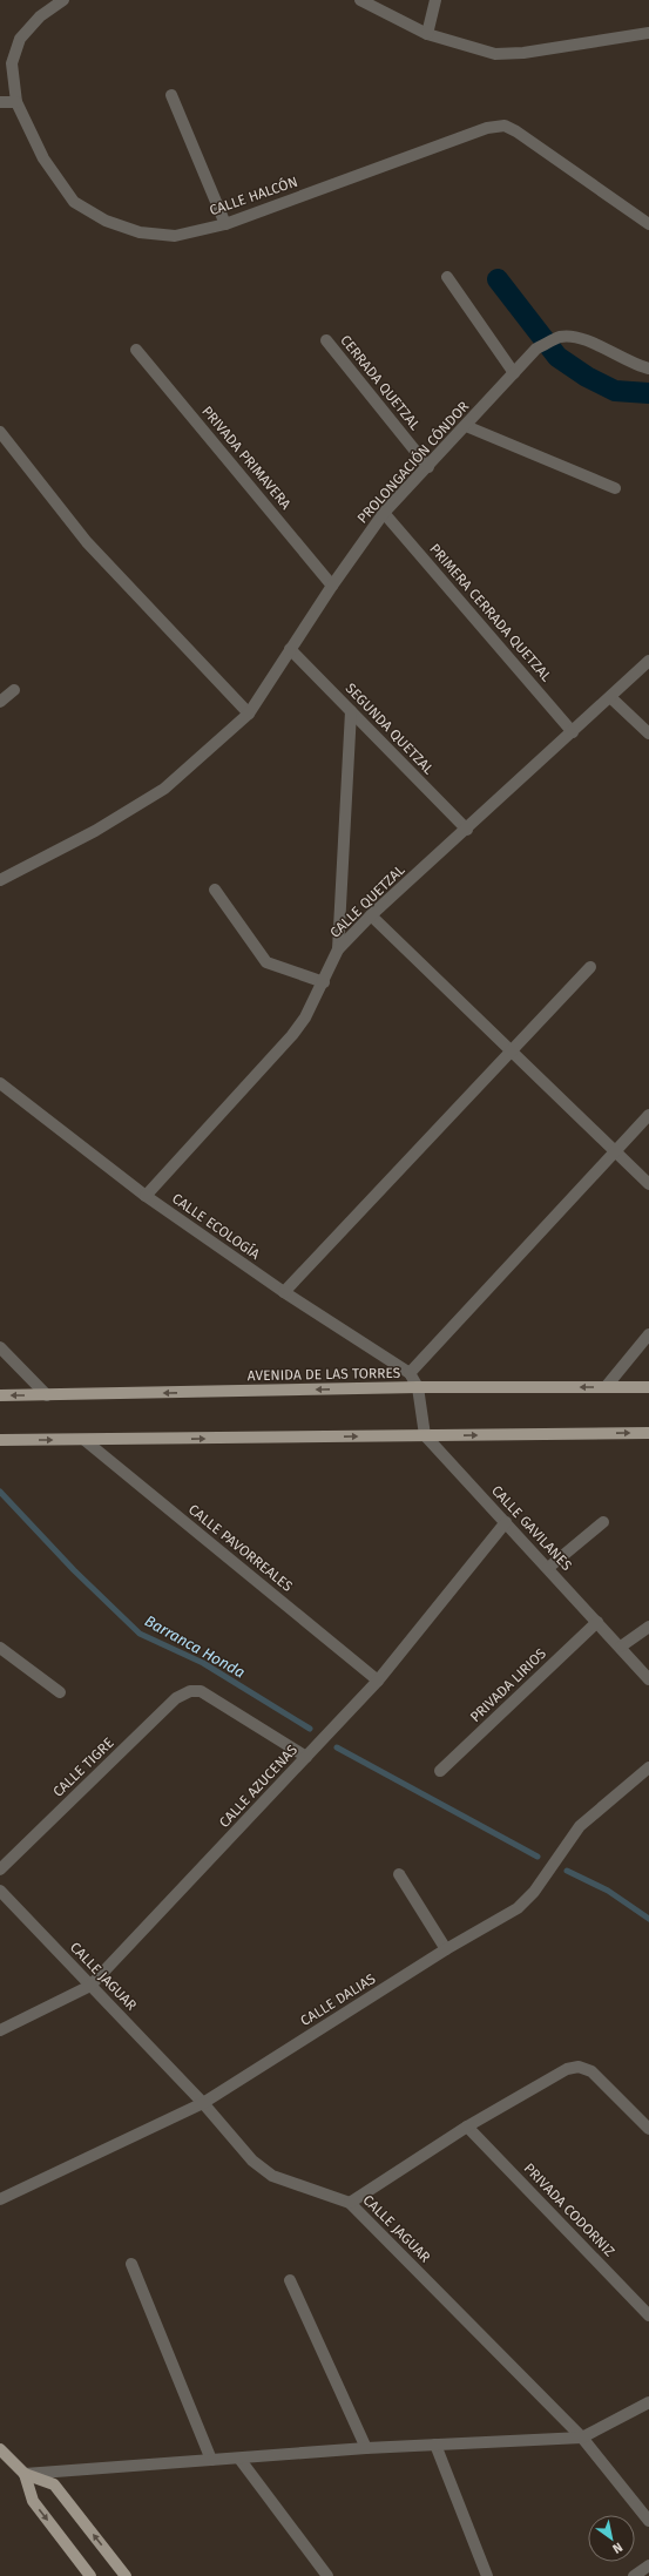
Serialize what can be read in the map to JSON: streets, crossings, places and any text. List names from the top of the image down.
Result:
{
  "streets": {
    "main road": ["AVENIDA DE LAS TORRES"],
    "street": [
      "CALLE HALCÓN",
      "CERRADA QUETZAL",
      "PRIVADA PRIMAVERA",
      "PROLONGACIÓN CÓNDOR",
      "PRIMERA CERRADA QUETZAL",
      "SEGUNDA QUETZAL",
      "CALLE QUETZAL",
      "CALLE ECOLOGÍA",
      "CALLE GAVILANES",
      "CALLE PAVORREALES",
      "PRIVADA LIRIOS",
      "CALLE TIGRE",
      "CALLE AZUCENAS",
      "CALLE JAGUAR",
      "CALLE DALIAS",
      "PRIVADA CODORNIZ"
    ]
  },
  "crossings": [
    ["CERRADA QUETZAL", "PROLONGACIÓN CÓNDOR"],
    ["PRIVADA PRIMAVERA", "PROLONGACIÓN CÓNDOR"],
    ["PROLONGACIÓN CÓNDOR", "PRIMERA CERRADA QUETZAL"],
    ["PROLONGACIÓN CÓNDOR", "SEGUNDA QUETZAL"],
    ["PRIMERA CERRADA QUETZAL", "CALLE QUETZAL"],
    ["SEGUNDA QUETZAL", "CALLE QUETZAL"],
    ["CALLE QUETZAL", "CALLE ECOLOGÍA"],
    ["CALLE ECOLOGÍA", "AVENIDA DE LAS TORRES"],
    ["CALLE GAVILANES", "PRIVADA LIRIOS"],
    ["CALLE GAVILANES", "CALLE AZUCENAS"],
    ["CALLE PAVORREALES", "CALLE AZUCENAS"],
    ["CALLE TIGRE", "CALLE AZUCENAS"],
    ["CALLE AZUCENAS", "CALLE JAGUAR"],
    ["CALLE JAGUAR", "CALLE DALIAS"]
  ],
  "water": ["Barranca Honda"],
  "north": "bottom right"
}
